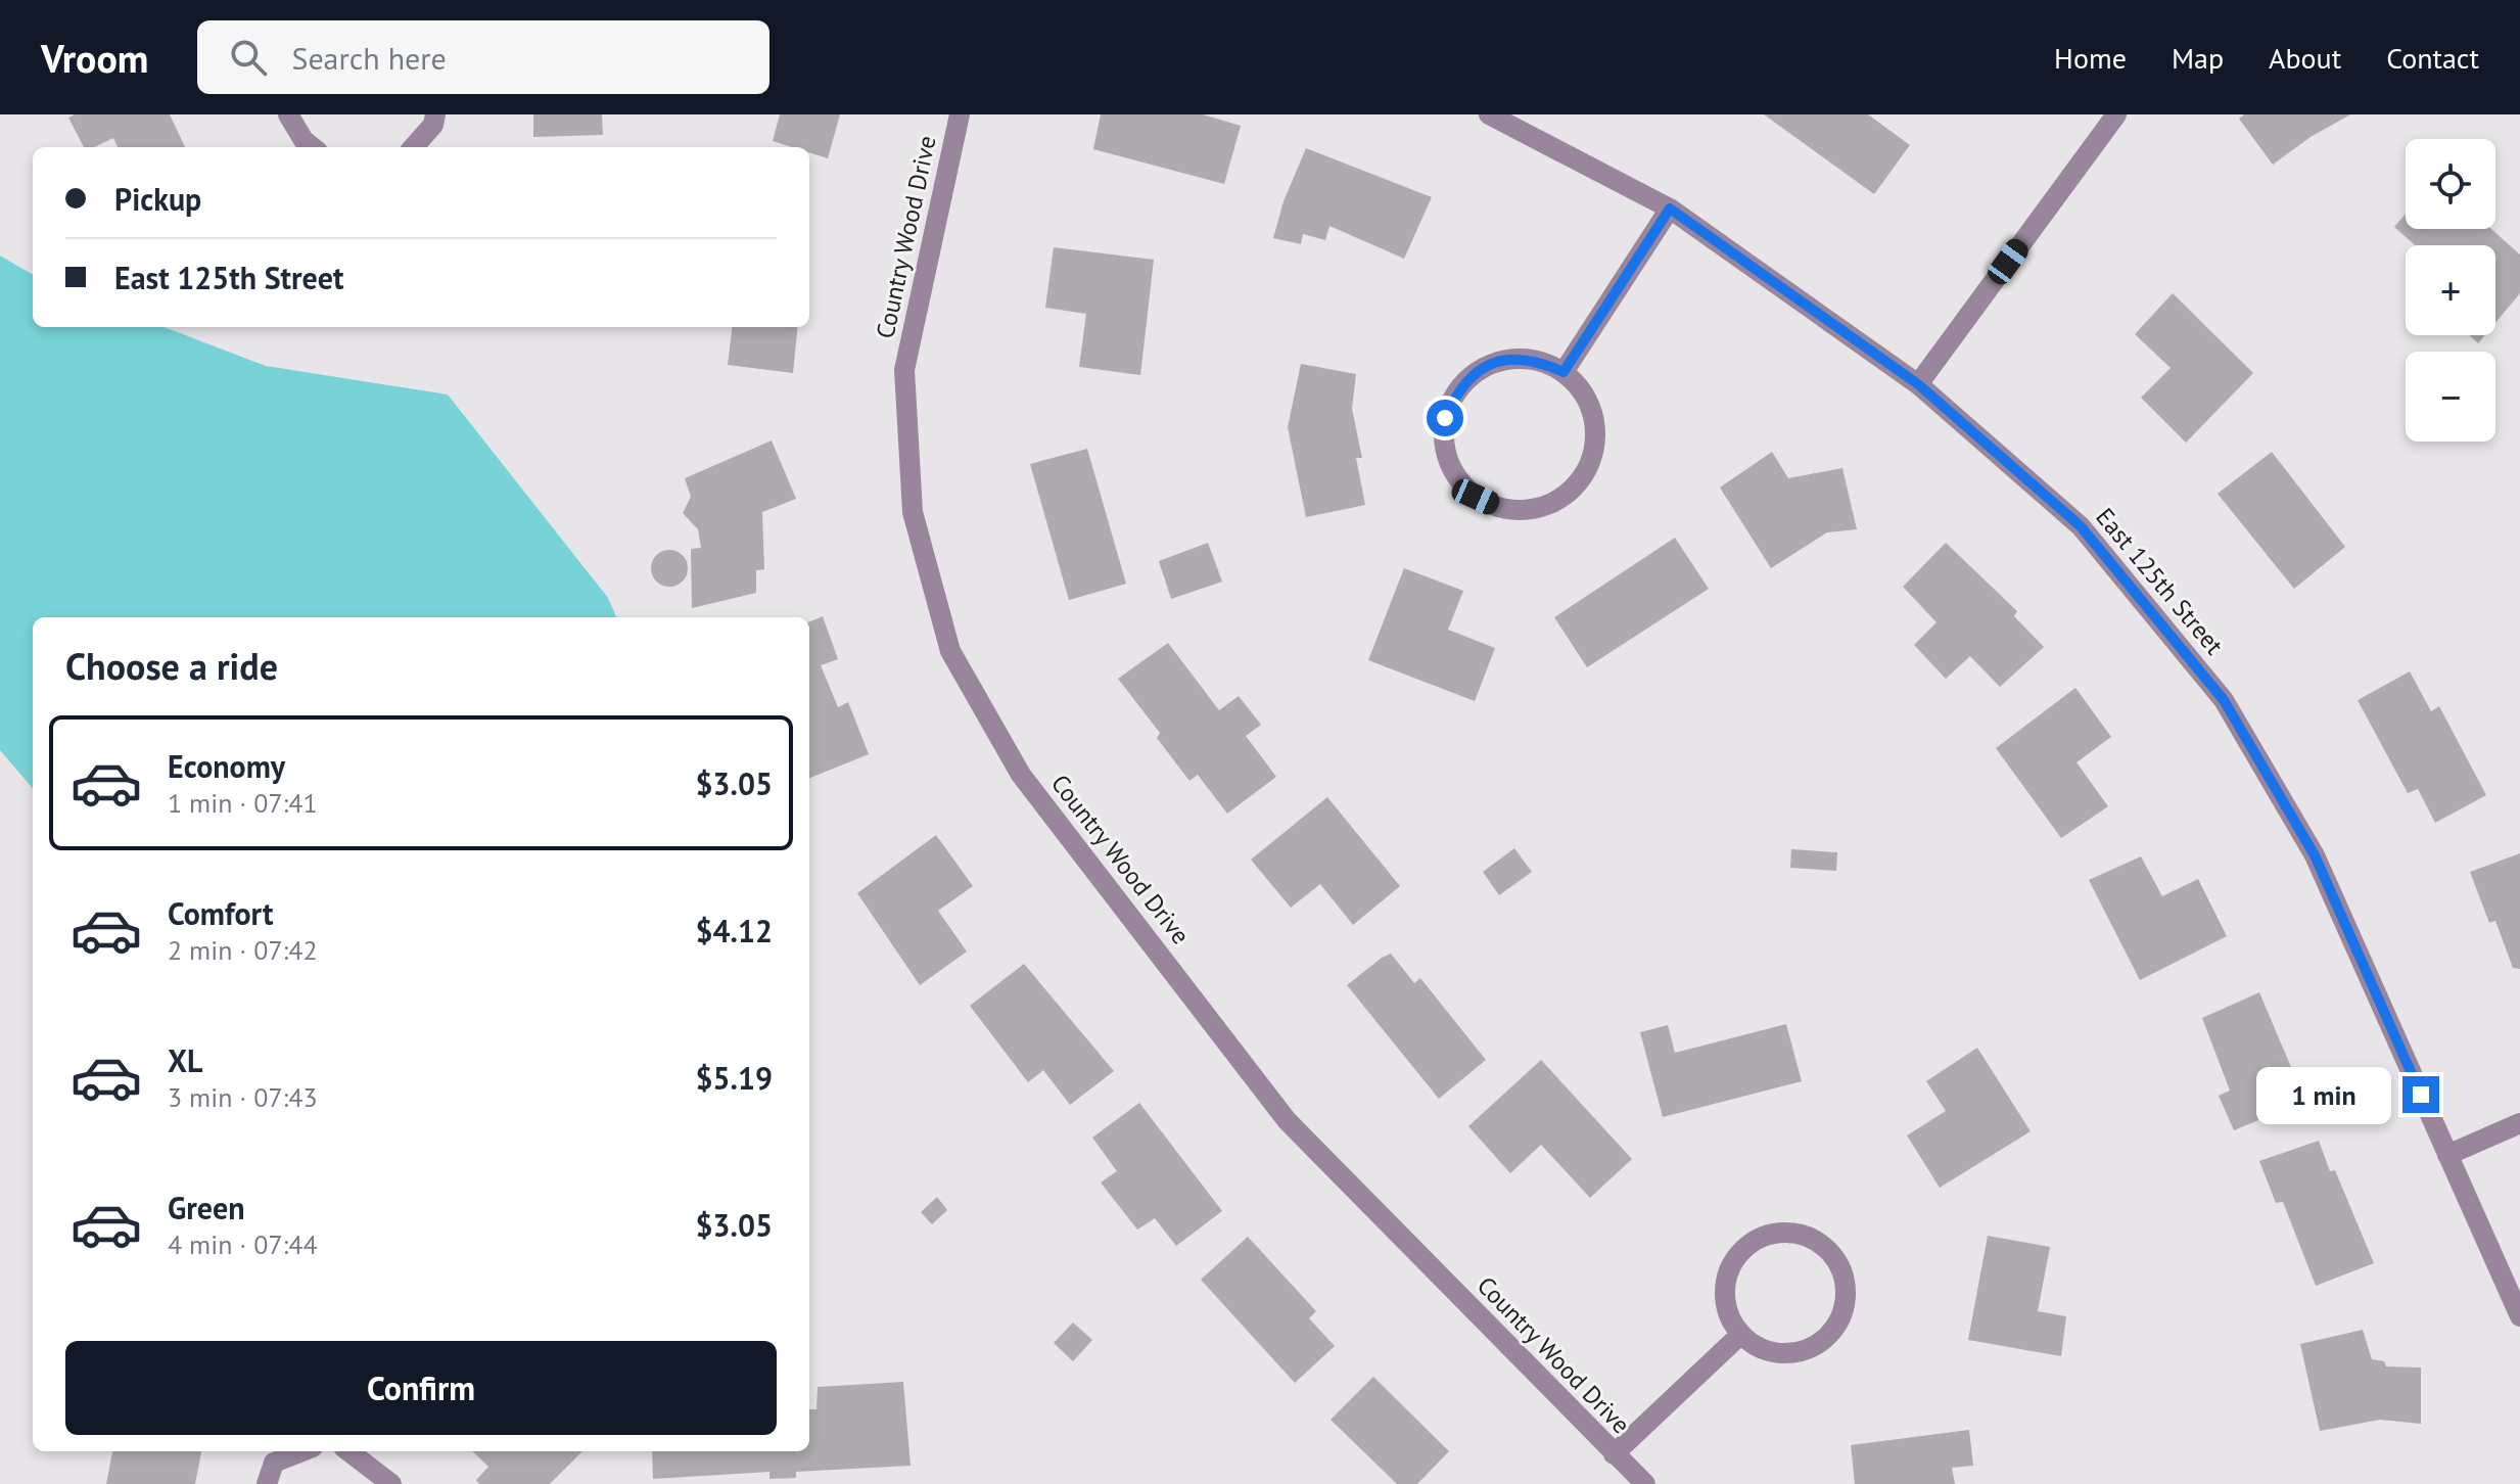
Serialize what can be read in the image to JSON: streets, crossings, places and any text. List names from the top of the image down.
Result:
{
  "streets": {
    "street": ["Country Wood Drive", "East 125th Street"]
  },
  "page": {
    "header": "Vroom",
    "search": "Search here",
    "nav": [
      "Home",
      "Map",
      "About",
      "Contact"
    ],
    "map_buttons": ["+", "−"],
    "banner": ["Pickup", "East 125th Street"],
    "heading": "Choose a ride",
    "list": [
      {
        "name": "Economy",
        "note": "1 min · 07:41",
        "value": "$3.05"
      },
      {
        "name": "Comfort",
        "note": "2 min · 07:42",
        "value": "$4.12"
      },
      {
        "name": "XL",
        "note": "3 min · 07:43",
        "value": "$5.19"
      },
      {
        "name": "Green",
        "note": "4 min · 07:44",
        "value": "$3.05"
      }
    ],
    "bubble": "1 min",
    "buttons": "Confirm"
  }
}
